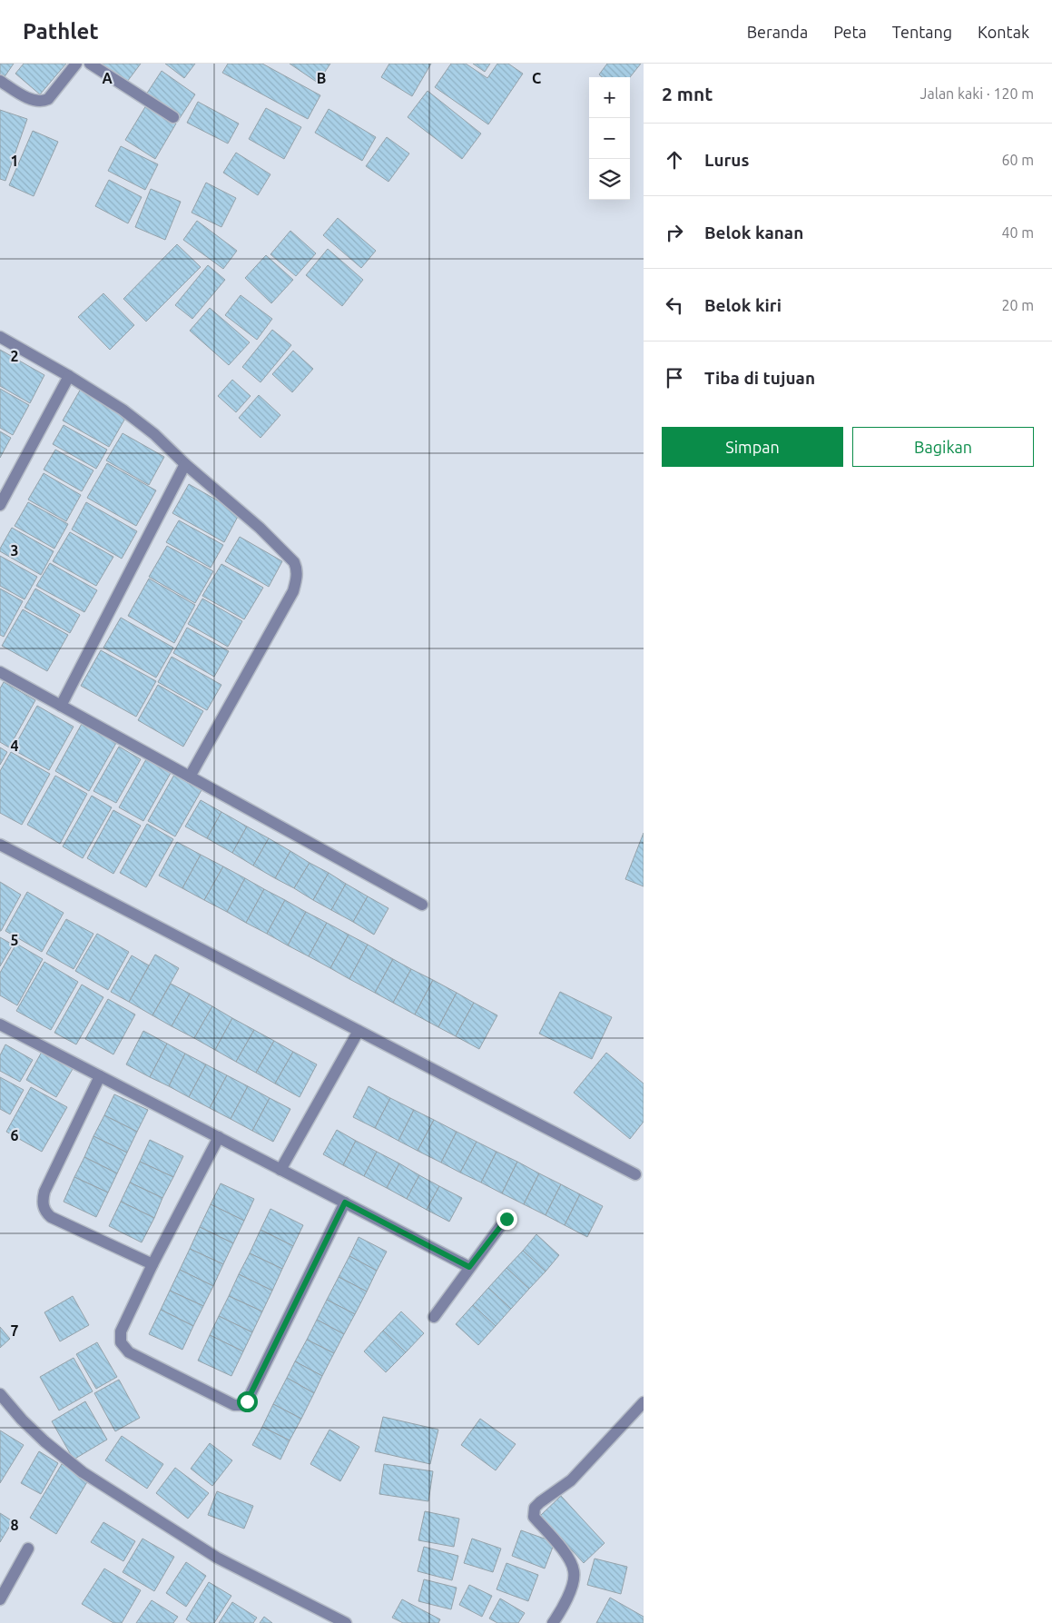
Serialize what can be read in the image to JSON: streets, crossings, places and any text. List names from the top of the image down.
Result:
{
  "page": {
    "header": "Pathlet",
    "nav": [
      "Beranda",
      "Peta",
      "Tentang",
      "Kontak"
    ],
    "heading": ["2 mnt", "Jalan kaki · 120 m"],
    "map_buttons": ["+", "−"],
    "list": [
      ["Lurus", "60 m"],
      ["Belok kanan", "40 m"],
      ["Belok kiri", "20 m"],
      "Tiba di tujuan"
    ],
    "buttons": ["Simpan", "Bagikan"]
  },
  "grid": {
    "columns": ["A", "B", "C"],
    "rows": [
      "1",
      "2",
      "3",
      "4",
      "5",
      "6",
      "7",
      "8"
    ]
  }
}
